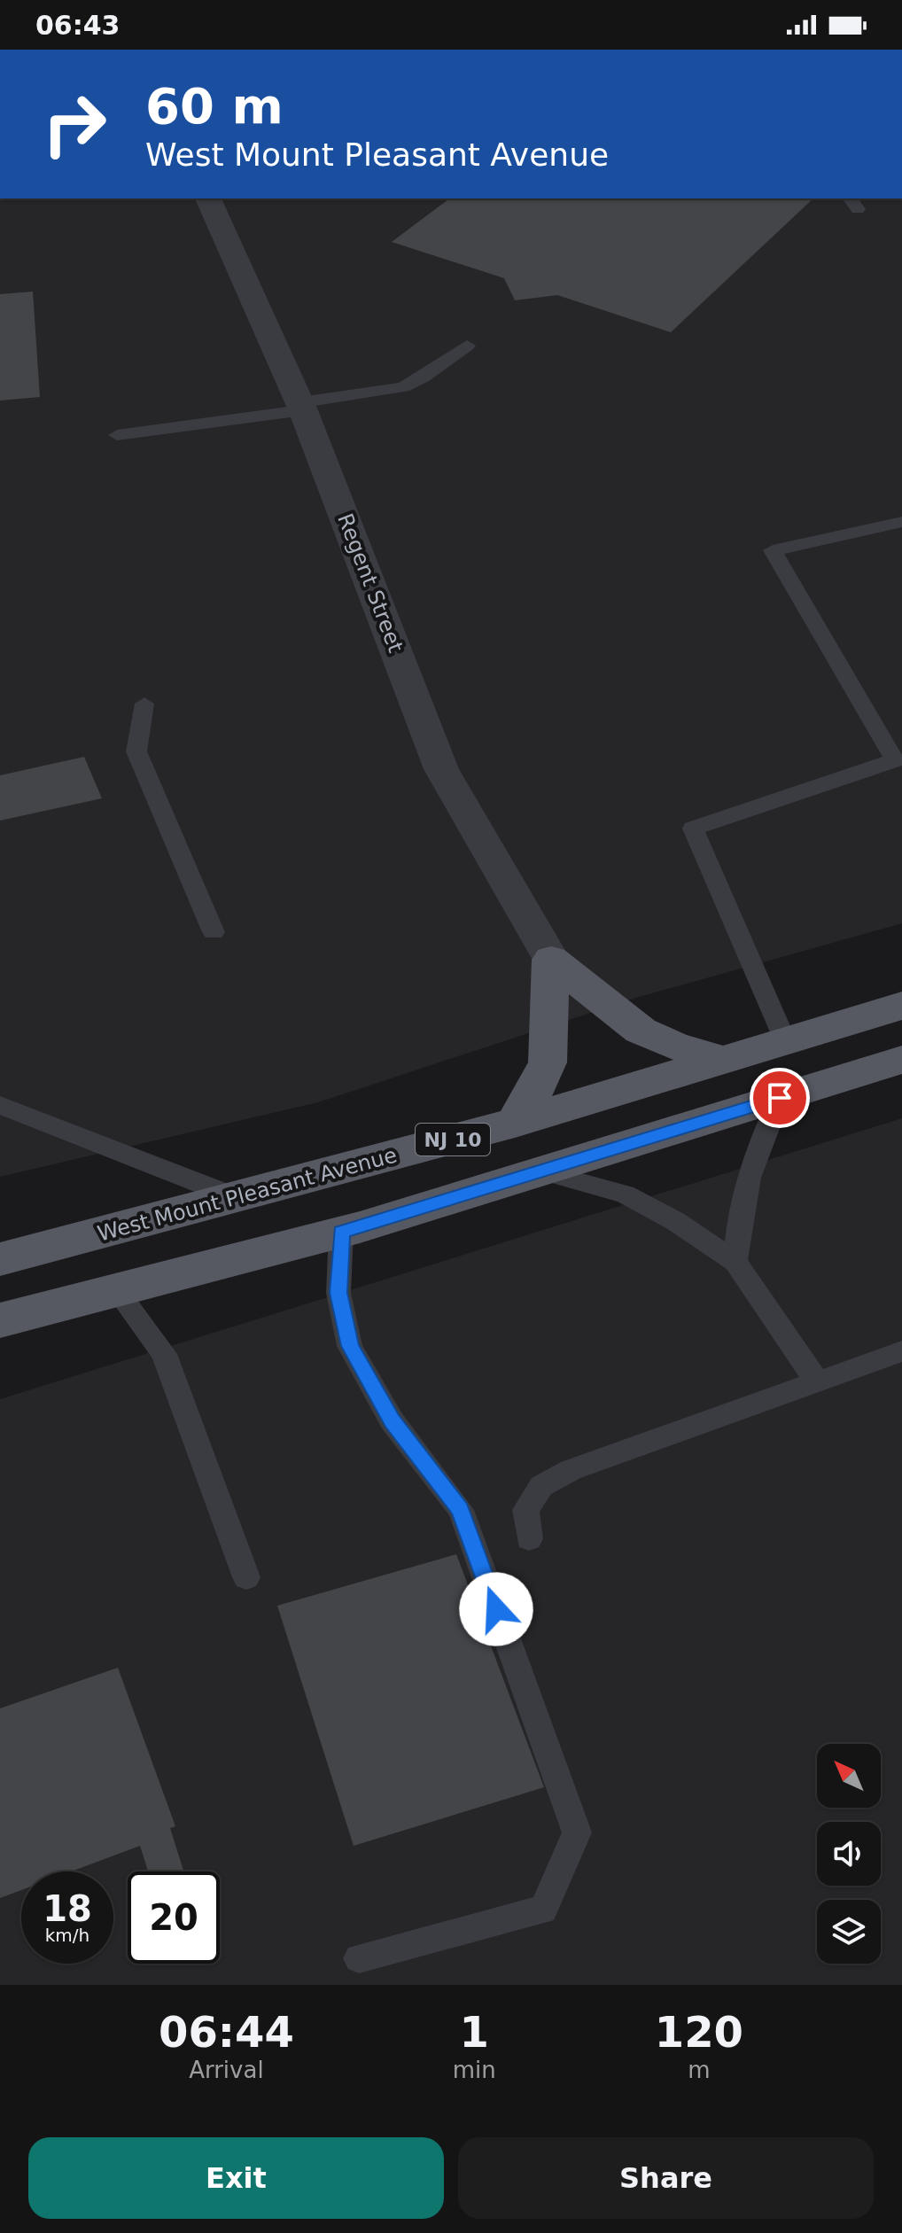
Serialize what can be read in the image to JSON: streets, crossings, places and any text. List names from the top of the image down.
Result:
{
  "streets": {
    "main road": ["NJ 10", "West Mount Pleasant Avenue"],
    "street": ["Regent Street"]
  },
  "north": "top left",
  "page": {
    "status": "06:43",
    "turn": ["60 m", "West Mount Pleasant Avenue"],
    "speed": "18 km/h",
    "limit": "20",
    "eta": [
      "06:44",
      "Arrival",
      "1",
      "min",
      "120",
      "m"
    ],
    "buttons": ["Exit", "Share"]
  }
}
